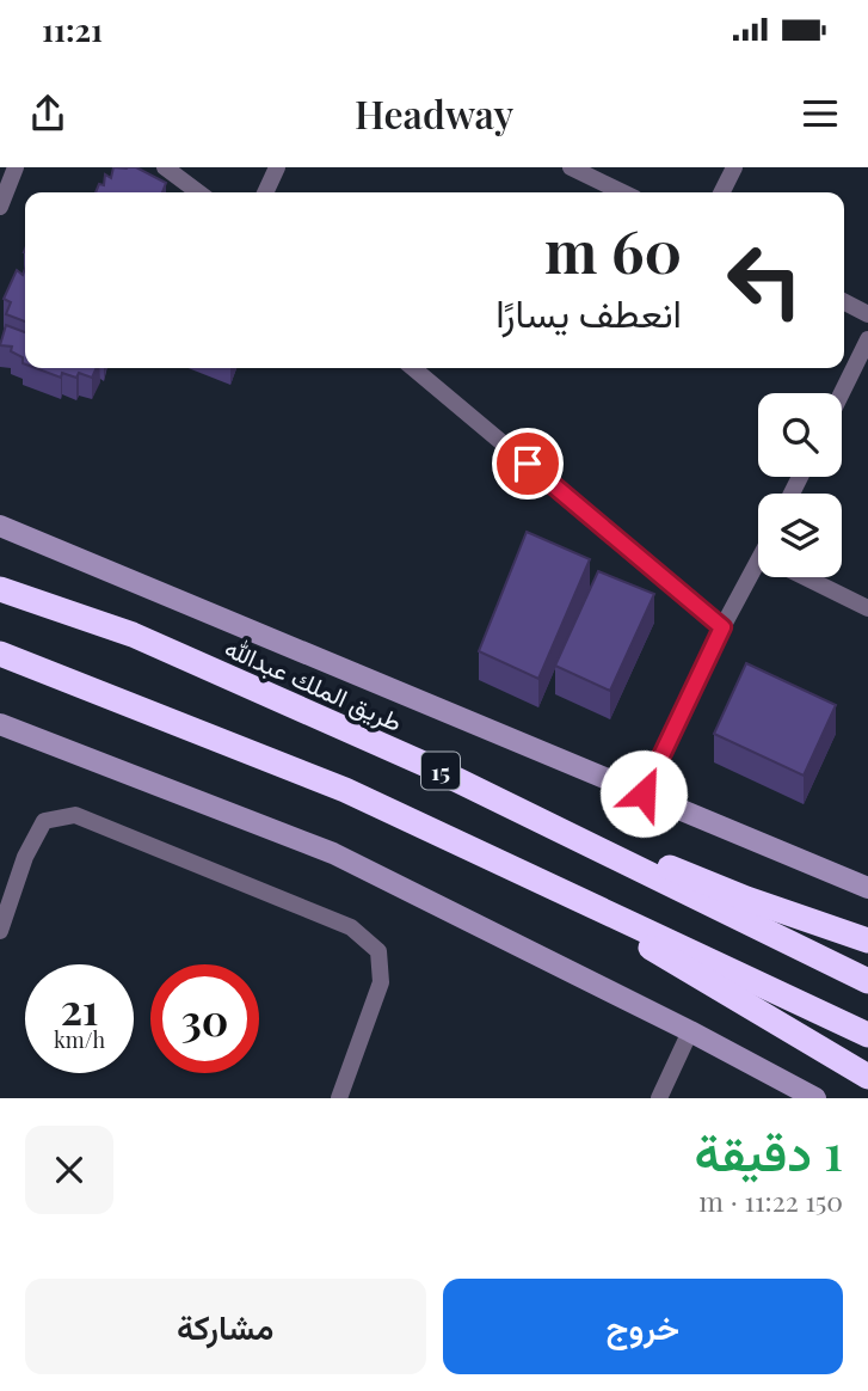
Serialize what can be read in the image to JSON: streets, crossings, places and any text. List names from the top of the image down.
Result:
{
  "streets": {
    "highway": ["طريق الملك عبدالله", "15"]
  },
  "page": {
    "status": "11:21",
    "header": "Headway",
    "turn": ["60 m", "انعطف يسارًا"],
    "speed": "21 km/h",
    "limit": "30",
    "heading": ["1 دقيقة", "150 m · 11:22"],
    "buttons": ["خروج", "مشاركة"]
  }
}
